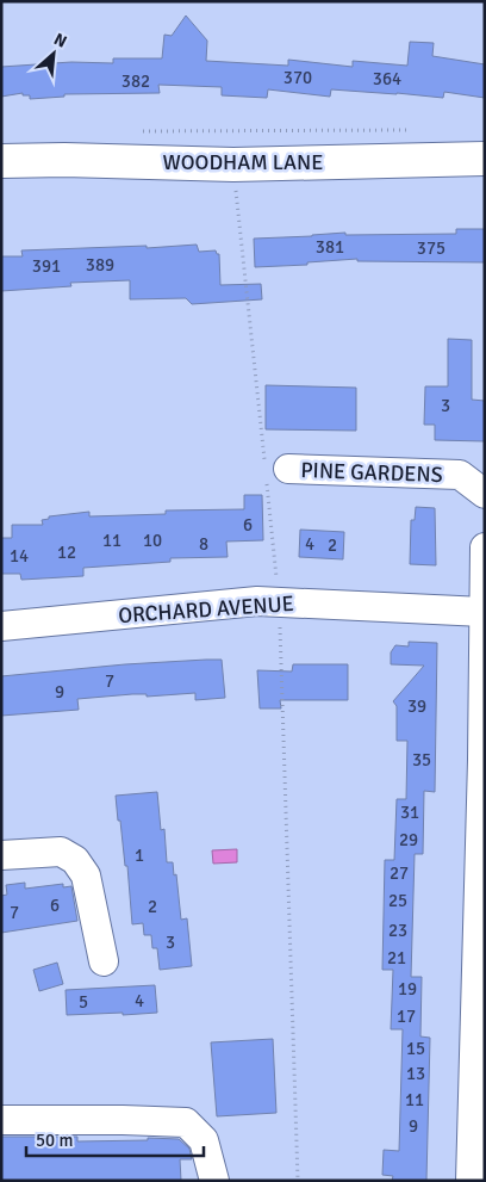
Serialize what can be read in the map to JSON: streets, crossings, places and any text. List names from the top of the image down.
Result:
{
  "streets": {
    "main road": ["WOODHAM LANE"],
    "street": ["PINE GARDENS", "ORCHARD AVENUE"]
  },
  "house_numbers": [
    "370",
    "364",
    "382",
    "381",
    "375",
    "389",
    "391",
    "3",
    "6",
    "11",
    "10",
    "8",
    "4",
    "2",
    "12",
    "14",
    "7",
    "9",
    "39",
    "35",
    "31",
    "29",
    "1",
    "27",
    "25",
    "6",
    "2",
    "7",
    "23",
    "3",
    "21",
    "19",
    "4",
    "5",
    "17",
    "15",
    "13",
    "11",
    "9"
  ],
  "scale_bar": "50 m",
  "north": "top right"
}
